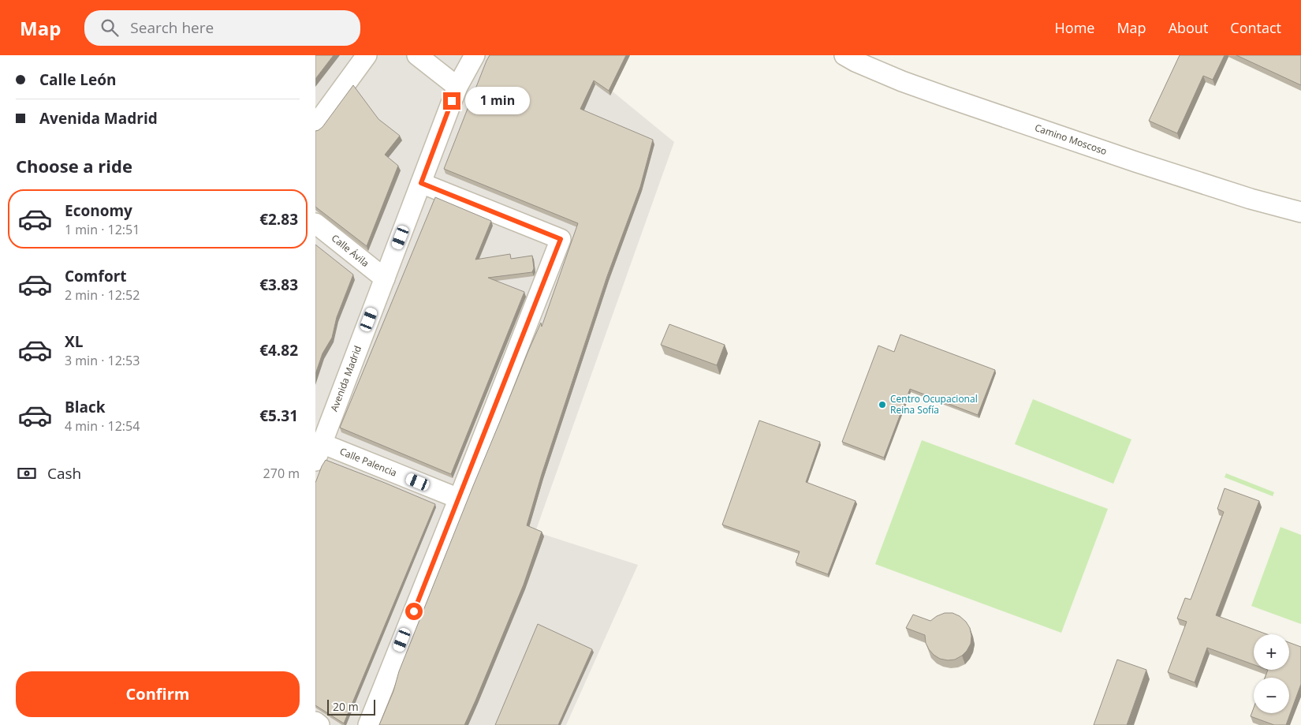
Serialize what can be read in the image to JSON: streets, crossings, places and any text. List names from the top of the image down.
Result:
{
  "streets": {
    "street": [
      "Camino Moscoso",
      "Calle Ávila",
      "Avenida Madrid",
      "Calle Palencia"
    ]
  },
  "crossings": [
    ["Calle Ávila", "Avenida Madrid"],
    ["Avenida Madrid", "Calle Palencia"]
  ],
  "places": ["Centro Ocupacional Reina Sofía"],
  "scale_bar": "20 m",
  "page": {
    "header": "Map",
    "search": "Search here",
    "nav": [
      "Home",
      "Map",
      "About",
      "Contact"
    ],
    "banner": ["Calle León", "Avenida Madrid"],
    "bubble": "1 min",
    "heading": "Choose a ride",
    "list": [
      {
        "name": "Economy",
        "note": "1 min · 12:51",
        "value": "€2.83"
      },
      {
        "name": "Comfort",
        "note": "2 min · 12:52",
        "value": "€3.83"
      },
      {
        "name": "XL",
        "note": "3 min · 12:53",
        "value": "€4.82"
      },
      {
        "name": "Black",
        "note": "4 min · 12:54",
        "value": "€5.31"
      }
    ],
    "pay": ["Cash", "270 m"],
    "map_buttons": ["+", "−"],
    "buttons": "Confirm",
    "scale": "20 m"
  }
}
